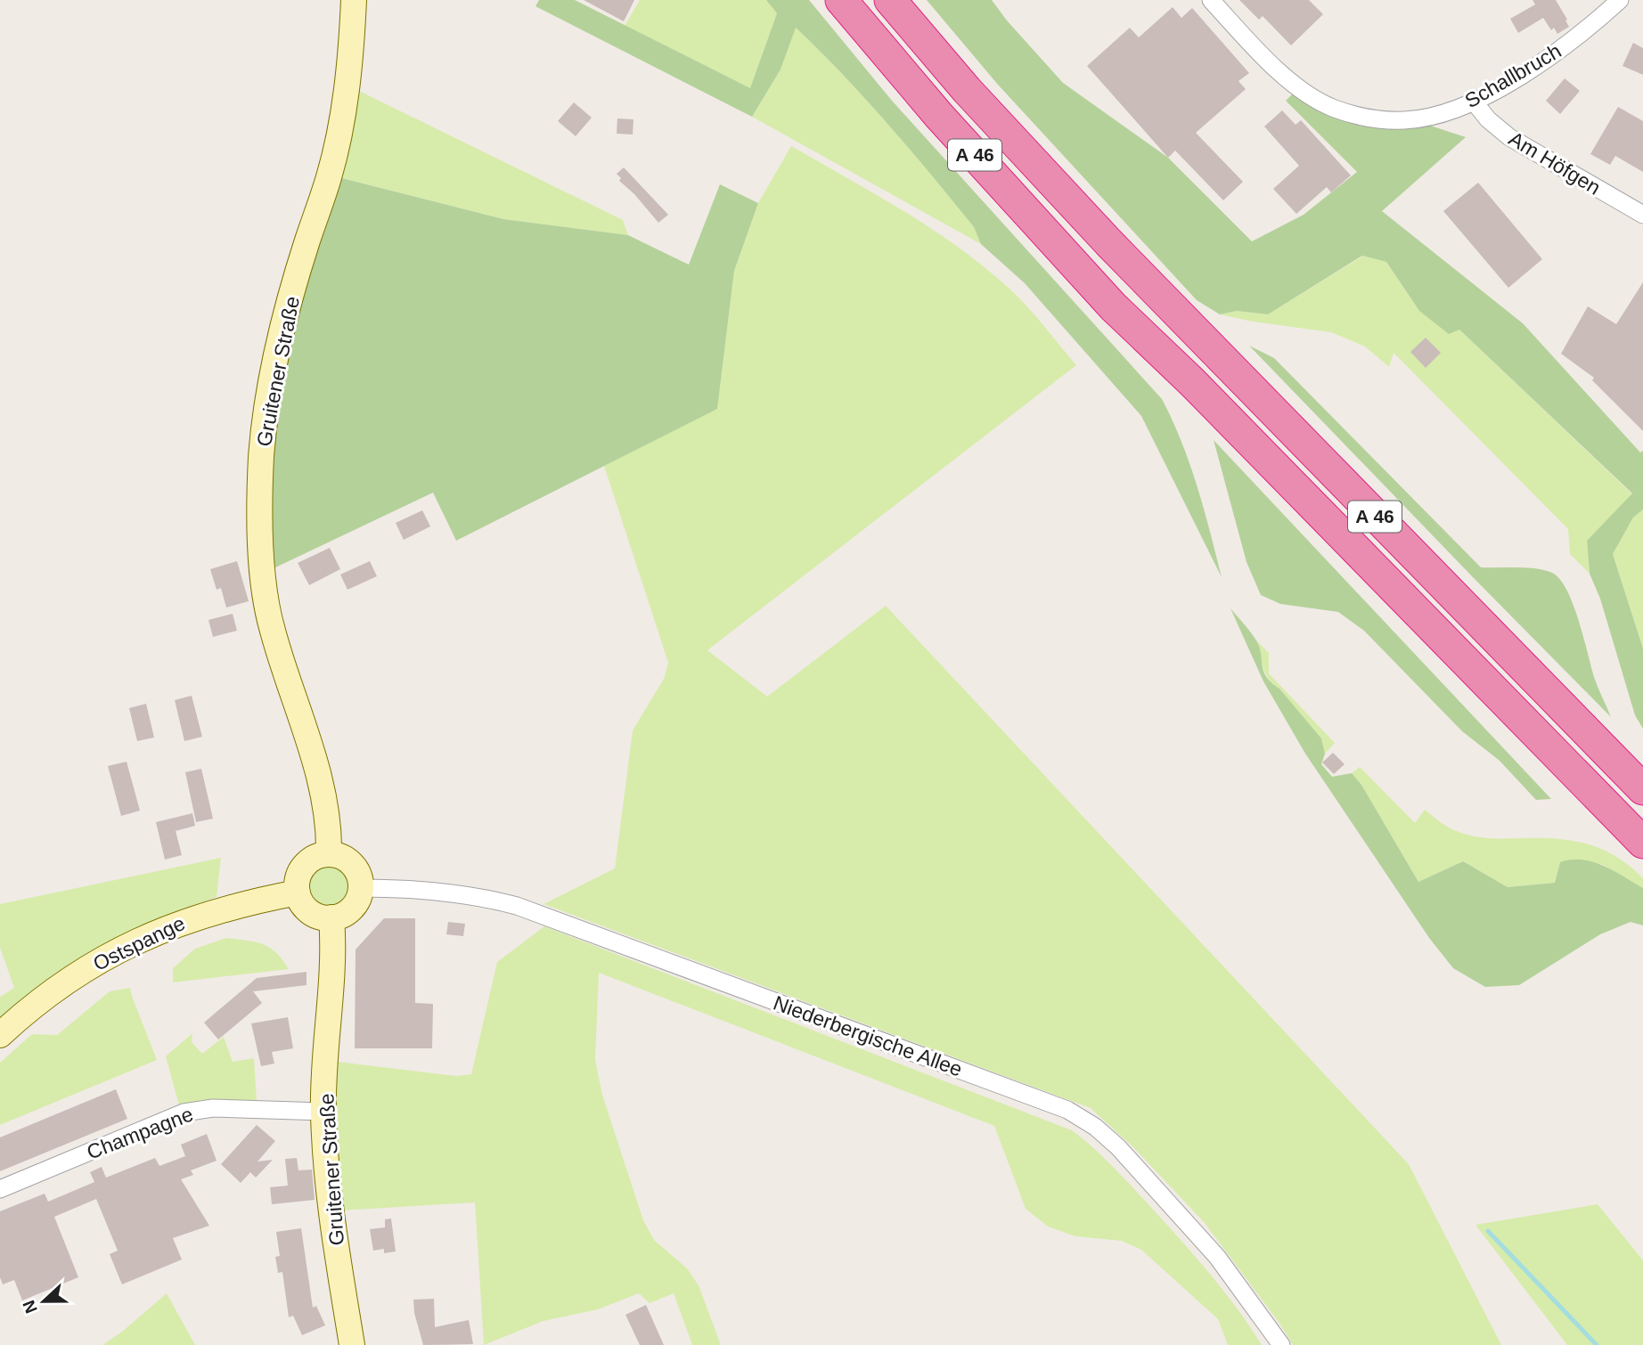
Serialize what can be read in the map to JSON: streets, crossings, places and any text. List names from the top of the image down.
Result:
{
  "streets": {
    "highway": ["A 46"],
    "main road": ["Gruitener Straße", "Ostspange"],
    "street": [
      "Schallbruch",
      "Am Höfgen",
      "Niederbergische Allee",
      "Champagne"
    ]
  },
  "crossings": [
    ["Schallbruch", "Am Höfgen"],
    ["Gruitener Straße", "Ostspange"],
    ["Gruitener Straße", "Niederbergische Allee"],
    ["Gruitener Straße", "Champagne"],
    ["Ostspange", "Niederbergische Allee"]
  ],
  "north": "left"
}
